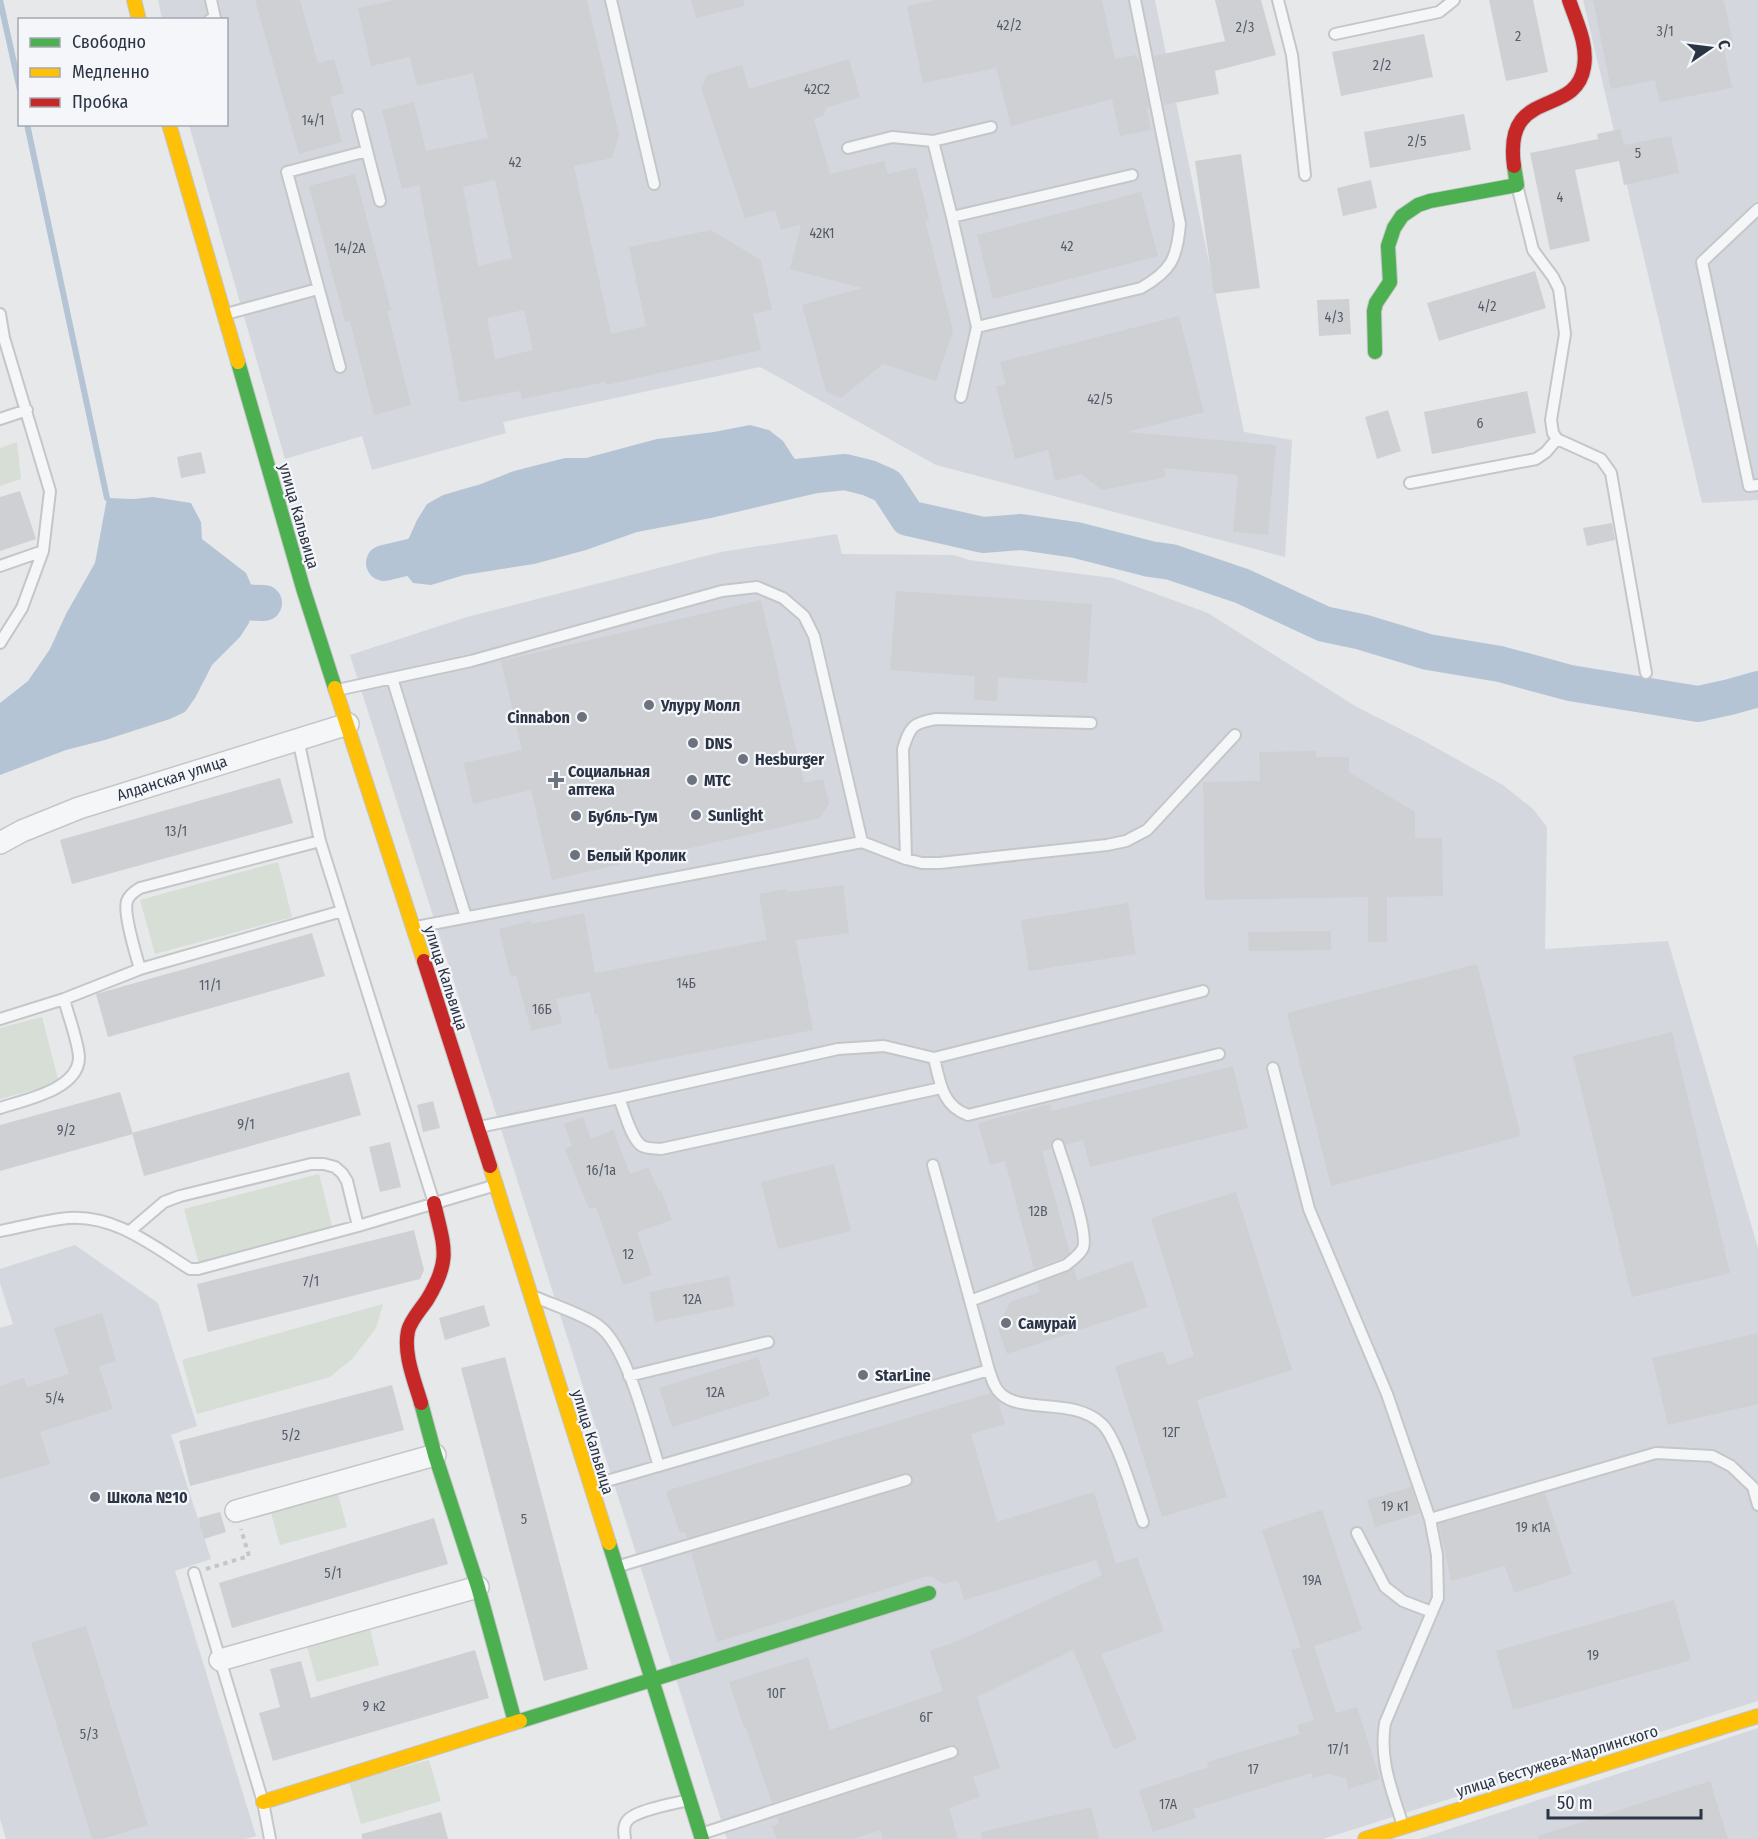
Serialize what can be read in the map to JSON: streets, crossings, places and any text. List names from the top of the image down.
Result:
{
  "streets": {
    "street": ["улица Кальвица", "Алданская улица", "улица Бестужева-Марлинского"]
  },
  "crossings": [
    ["улица Кальвица", "Алданская улица"]
  ],
  "places": {
    "other": [
      "Улуру Молл",
      "Cinnabon",
      "DNS",
      "Hesburger",
      "МТС",
      "Sunlight",
      "Бубль-Гум",
      "Белый Кролик",
      "Самурай",
      "StarLine",
      "Школа №10"
    ],
    "health": ["Социальная аптека"]
  },
  "house_numbers": [
    "42/2",
    "2/3",
    "3/1",
    "2",
    "2/2",
    "42С2",
    "14/1",
    "2/5",
    "5",
    "42",
    "4",
    "42К1",
    "42",
    "14/2А",
    "4/2",
    "4/3",
    "42/5",
    "6",
    "13/1",
    "14Б",
    "11/1",
    "16Б",
    "9/1",
    "9/2",
    "16/1а",
    "12В",
    "12",
    "7/1",
    "12А",
    "12А",
    "5/4",
    "12Г",
    "5/2",
    "19 к1",
    "5",
    "19 к1А",
    "5/1",
    "19А",
    "19",
    "10Г",
    "9 к2",
    "6Г",
    "5/3",
    "17/1",
    "17",
    "17А"
  ],
  "legend": ["Свободно", "Медленно", "Пробка"],
  "scale_bar": "50 m",
  "north": "right"
}
